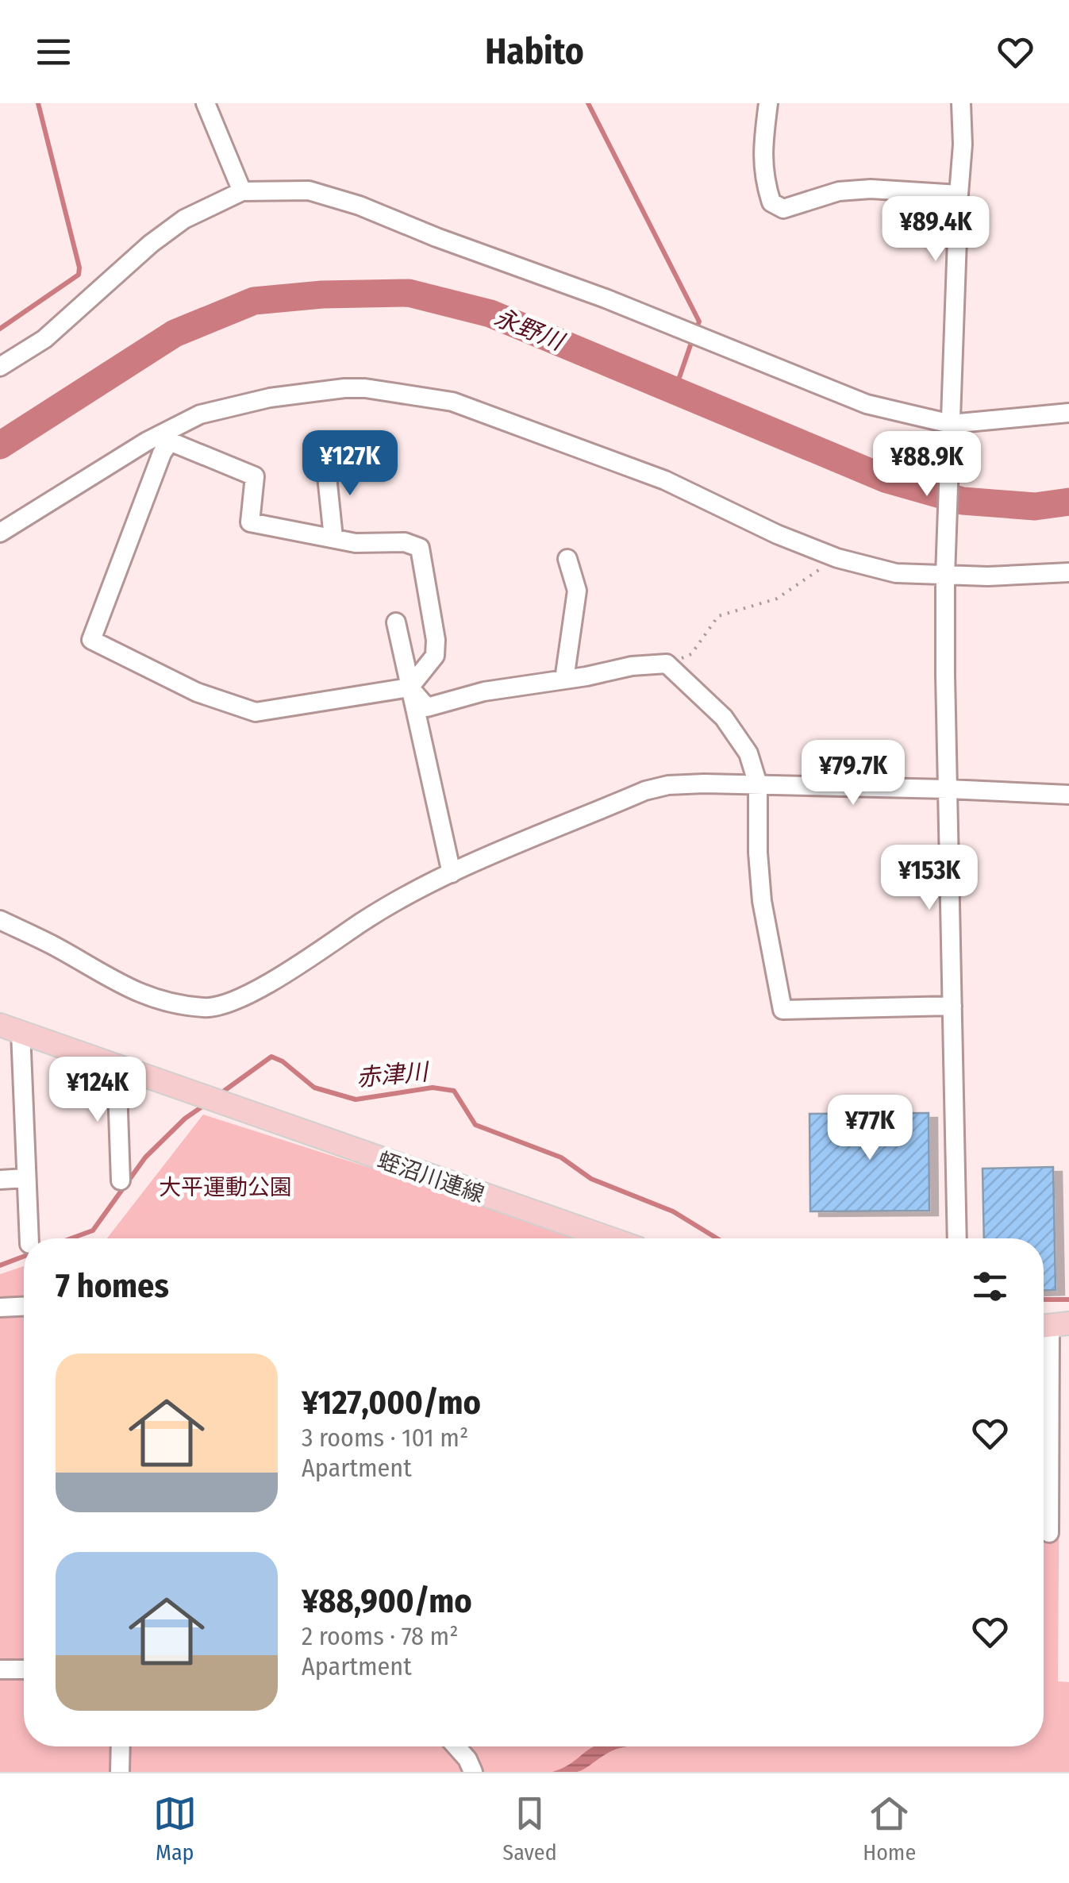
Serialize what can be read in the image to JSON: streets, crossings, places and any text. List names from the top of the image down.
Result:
{
  "streets": {
    "main road": ["蛭沼川連線"]
  },
  "water": ["永野川", "赤津川"],
  "parks": ["大平運動公園"],
  "page": {
    "header": "Habito",
    "price": [
      "¥89.4K",
      "¥127K",
      "¥88.9K",
      "¥79.7K",
      "¥153K",
      "¥124K",
      "¥77K"
    ],
    "heading": "7 homes",
    "list": [
      {
        "name": "¥127,000/mo",
        "note": "3 rooms · 101 m² · Apartment"
      },
      {
        "name": "¥88,900/mo",
        "note": "2 rooms · 78 m² · Apartment"
      }
    ],
    "tabs": ["Map", "Saved", "Home"]
  }
}
